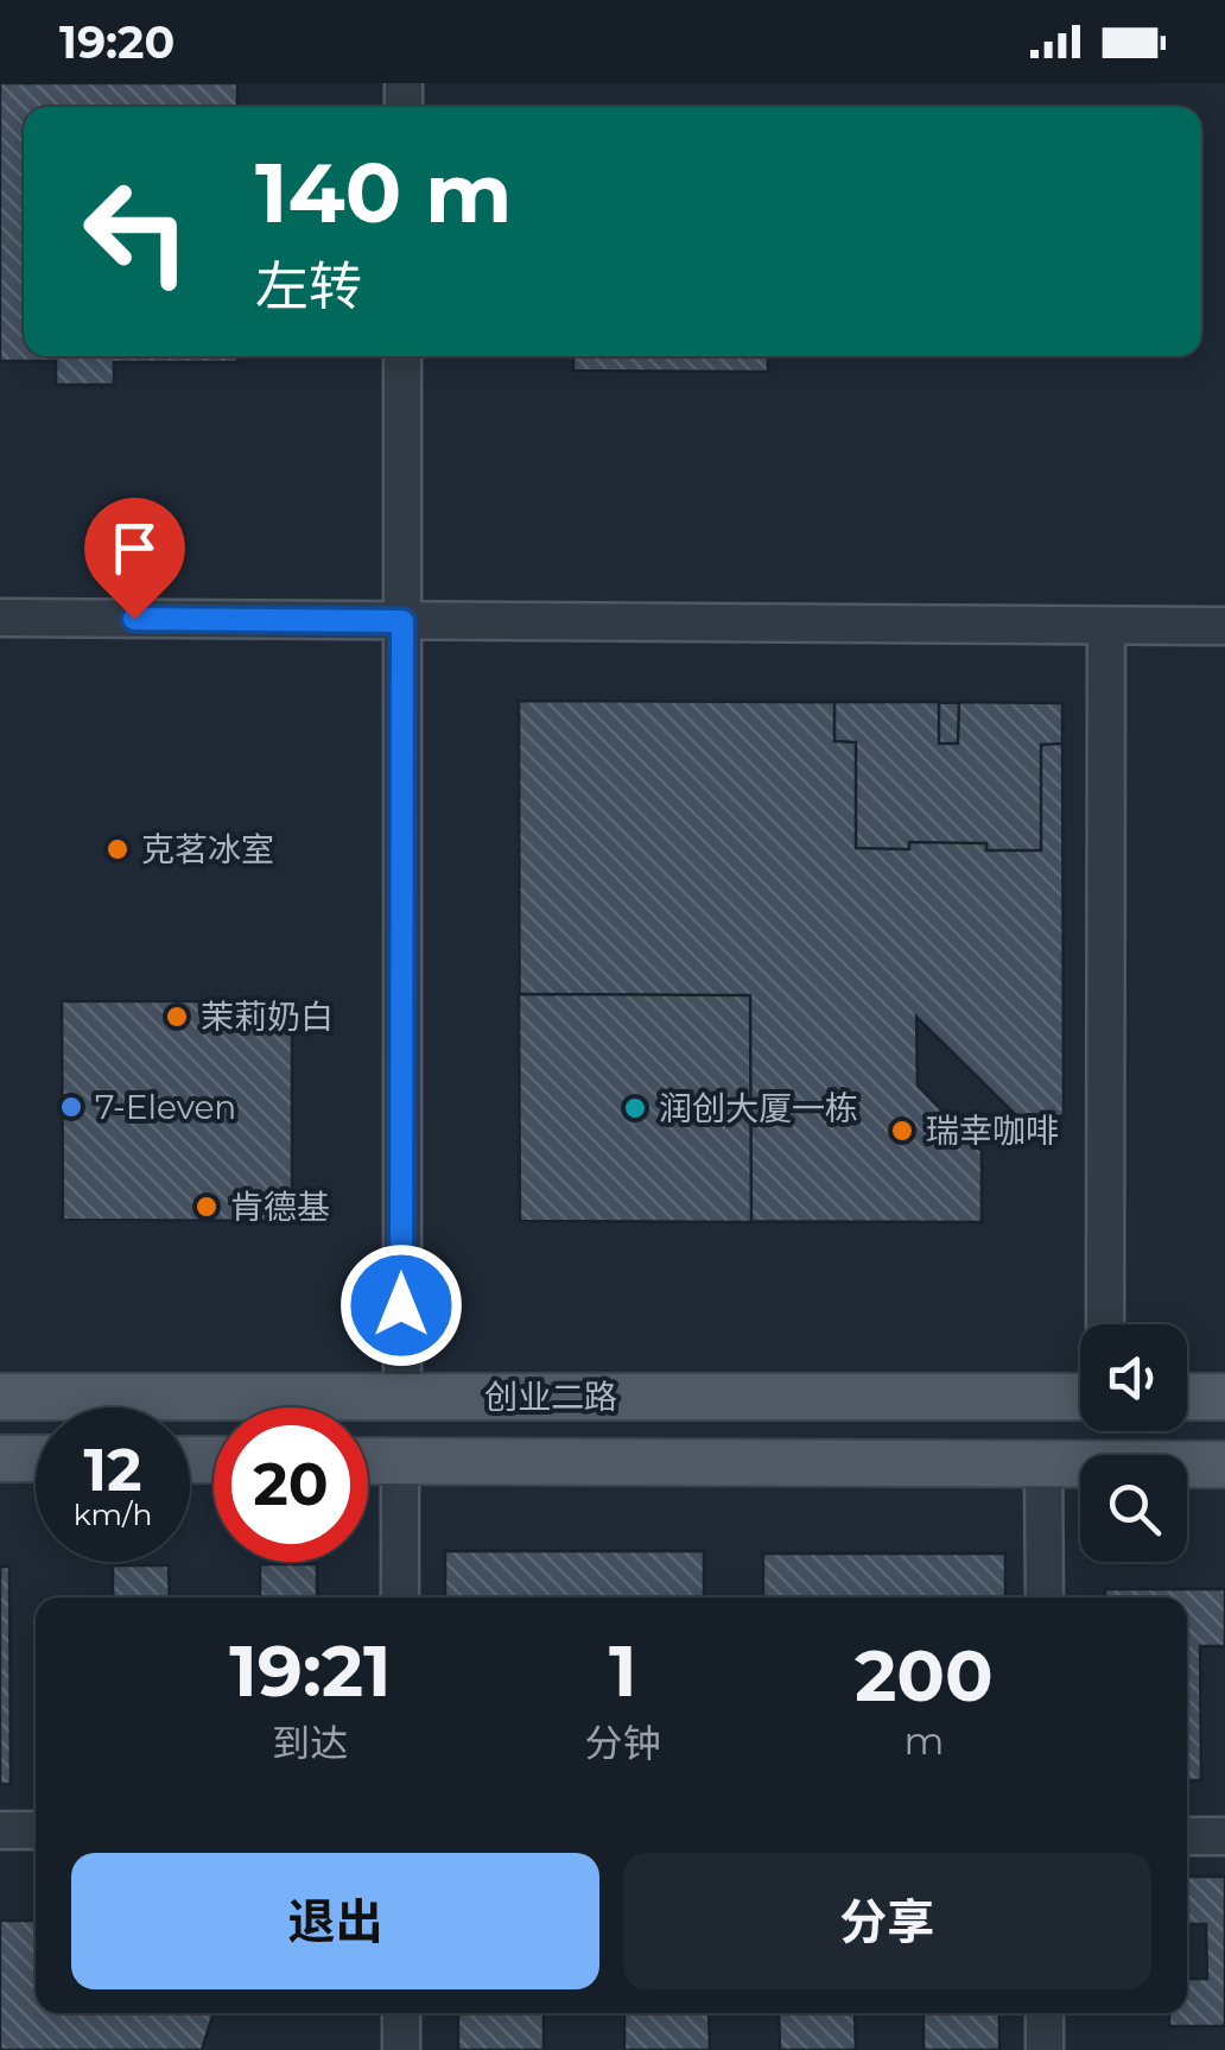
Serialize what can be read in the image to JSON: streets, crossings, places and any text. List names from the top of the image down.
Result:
{
  "streets": {
    "main road": ["创业二路"]
  },
  "places": [
    "克茗冰室",
    "茉莉奶白",
    "7-Eleven",
    "润创大厦一栋",
    "瑞幸咖啡",
    "肯德基"
  ],
  "page": {
    "status": "19:20",
    "turn": ["140 m", "左转"],
    "speed": "12 km/h",
    "limit": "20",
    "eta": [
      "19:21",
      "到达",
      "1",
      "分钟",
      "200",
      "m"
    ],
    "buttons": ["退出", "分享"]
  }
}
